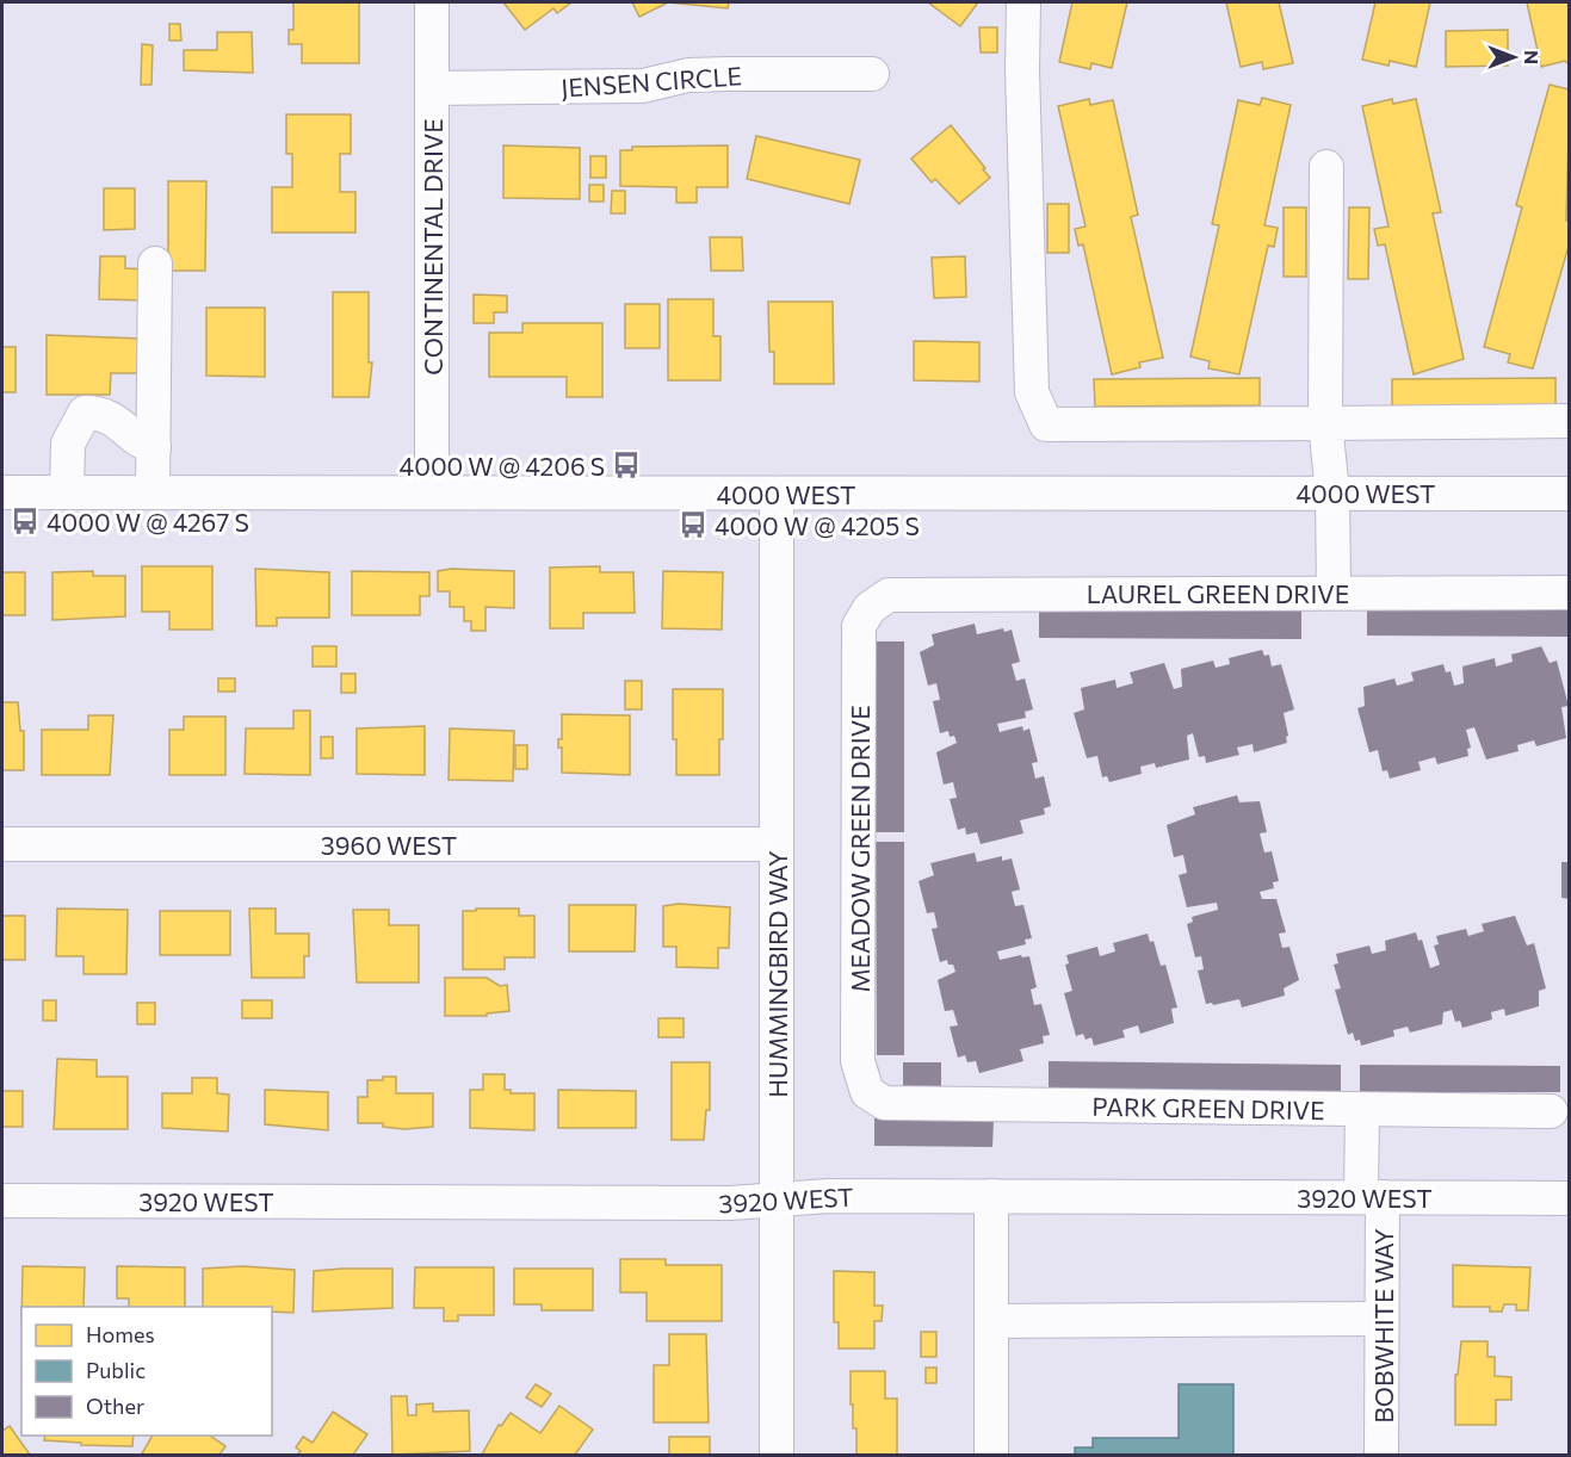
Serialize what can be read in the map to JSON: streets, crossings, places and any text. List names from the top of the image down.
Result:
{
  "streets": {
    "street": [
      "JENSEN CIRCLE",
      "CONTINENTAL DRIVE",
      "4000 WEST",
      "LAUREL GREEN DRIVE",
      "3960 WEST",
      "MEADOW GREEN DRIVE",
      "HUMMINGBIRD WAY",
      "PARK GREEN DRIVE",
      "3920 WEST",
      "BOBWHITE WAY"
    ]
  },
  "crossings": [
    ["JENSEN CIRCLE", "CONTINENTAL DRIVE"],
    ["CONTINENTAL DRIVE", "4000 WEST"],
    ["4000 WEST", "HUMMINGBIRD WAY"],
    ["LAUREL GREEN DRIVE", "MEADOW GREEN DRIVE"],
    ["3960 WEST", "HUMMINGBIRD WAY"],
    ["MEADOW GREEN DRIVE", "PARK GREEN DRIVE"],
    ["HUMMINGBIRD WAY", "3920 WEST"],
    ["PARK GREEN DRIVE", "BOBWHITE WAY"],
    ["3920 WEST", "BOBWHITE WAY"]
  ],
  "places": {
    "bus stop": ["4000 W @ 4206 S", "4000 W @ 4267 S", "4000 W @ 4205 S"]
  },
  "legend": ["Homes", "Public", "Other"],
  "north": "right"
}
